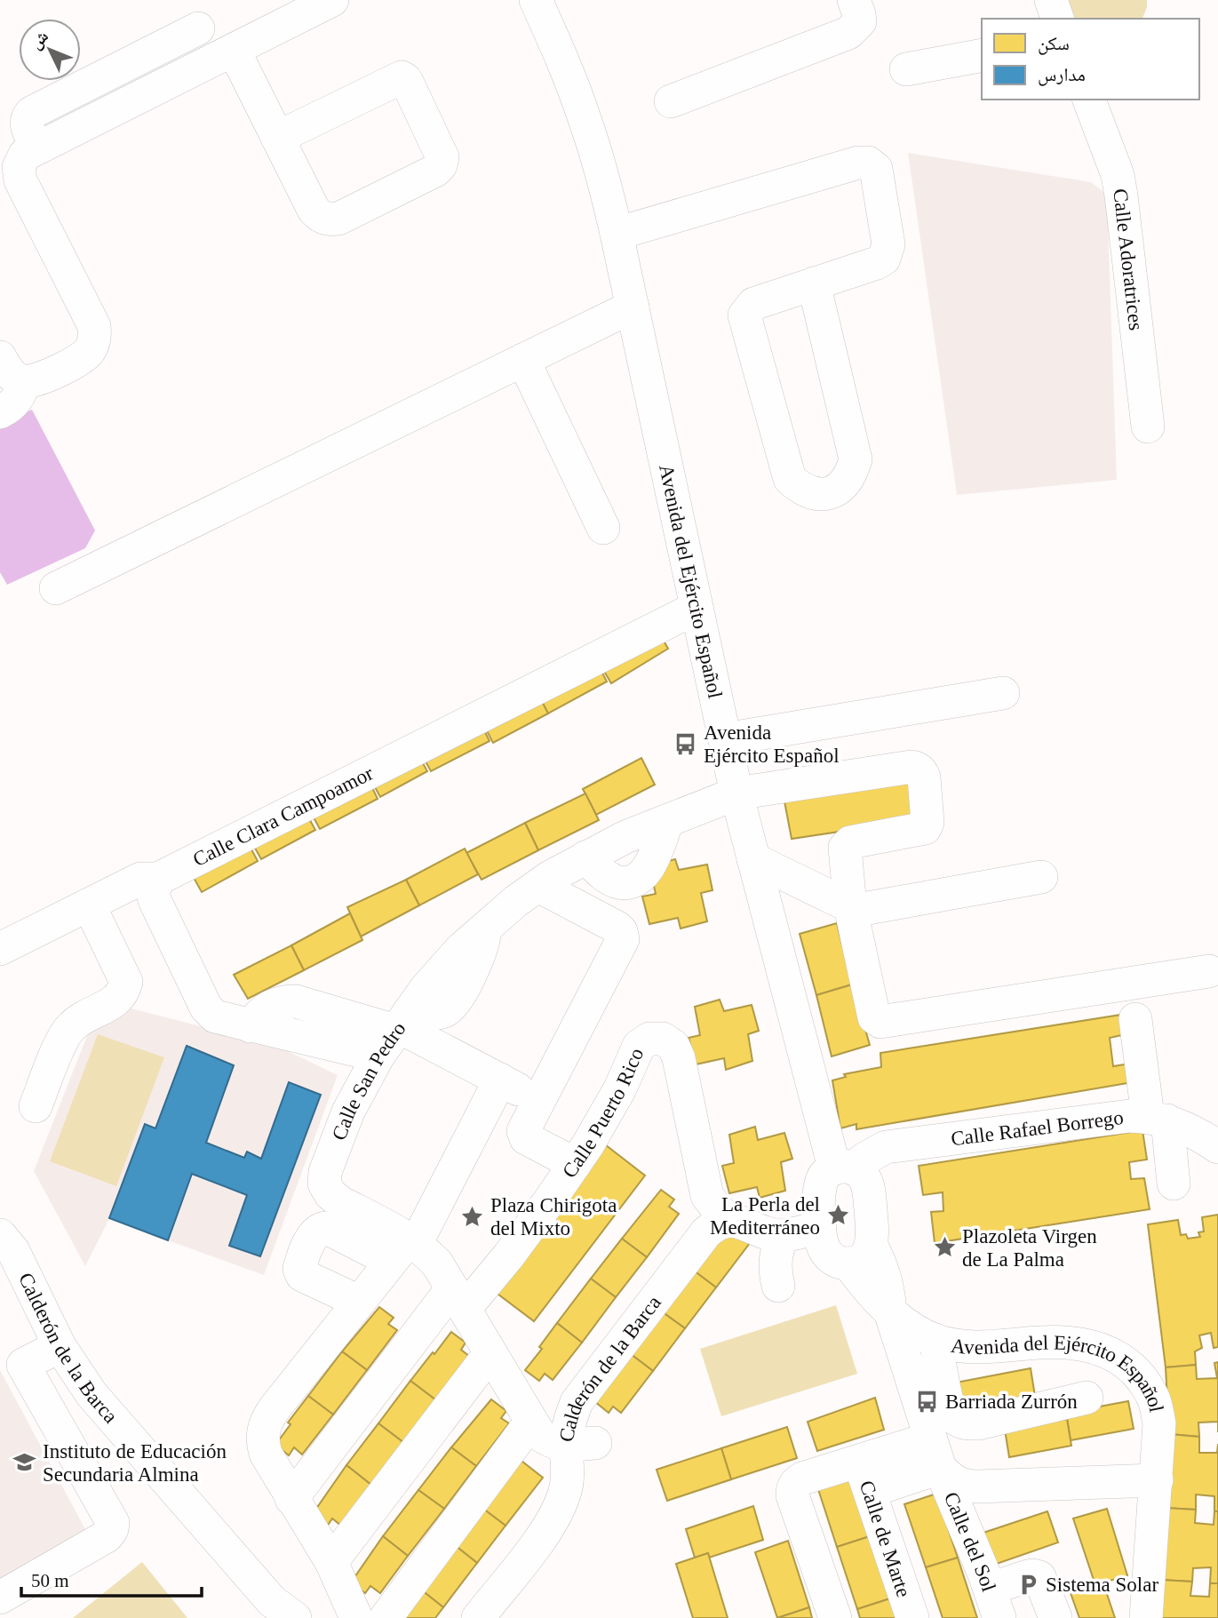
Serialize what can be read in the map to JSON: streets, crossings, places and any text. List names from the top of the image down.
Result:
{
  "streets": {
    "street": [
      "Calle Adoratrices",
      "Avenida del Ejército Español",
      "Calle Clara Campoamor",
      "Calle San Pedro",
      "Calle Puerto Rico",
      "Calle Rafael Borrego",
      "Calderón de la Barca",
      "Calle de Marte",
      "Calle del Sol"
    ]
  },
  "crossings": [
    ["Avenida del Ejército Español", "Calle Clara Campoamor"],
    ["Avenida del Ejército Español", "Calle San Pedro"],
    ["Avenida del Ejército Español", "Calle Rafael Borrego"],
    ["Avenida del Ejército Español", "Calderón de la Barca"],
    ["Avenida del Ejército Español", "Calle del Sol"],
    ["Calle San Pedro", "Calle Puerto Rico"],
    ["Calle San Pedro", "Calderón de la Barca"],
    ["Calle Puerto Rico", "Calderón de la Barca"]
  ],
  "places": {
    "bus stop": ["Avenida Ejército Español", "Barriada Zurrón"],
    "place": ["La Perla del Mediterráneo", "Plaza Chirigota del Mixto", "Plazoleta Virgen de La Palma"],
    "school or university": ["Instituto de Educación Secundaria Almina"],
    "parking": ["Sistema Solar"]
  },
  "legend": ["سكن", "مدارس"],
  "scale_bar": "50 m",
  "north": "top left"
}
